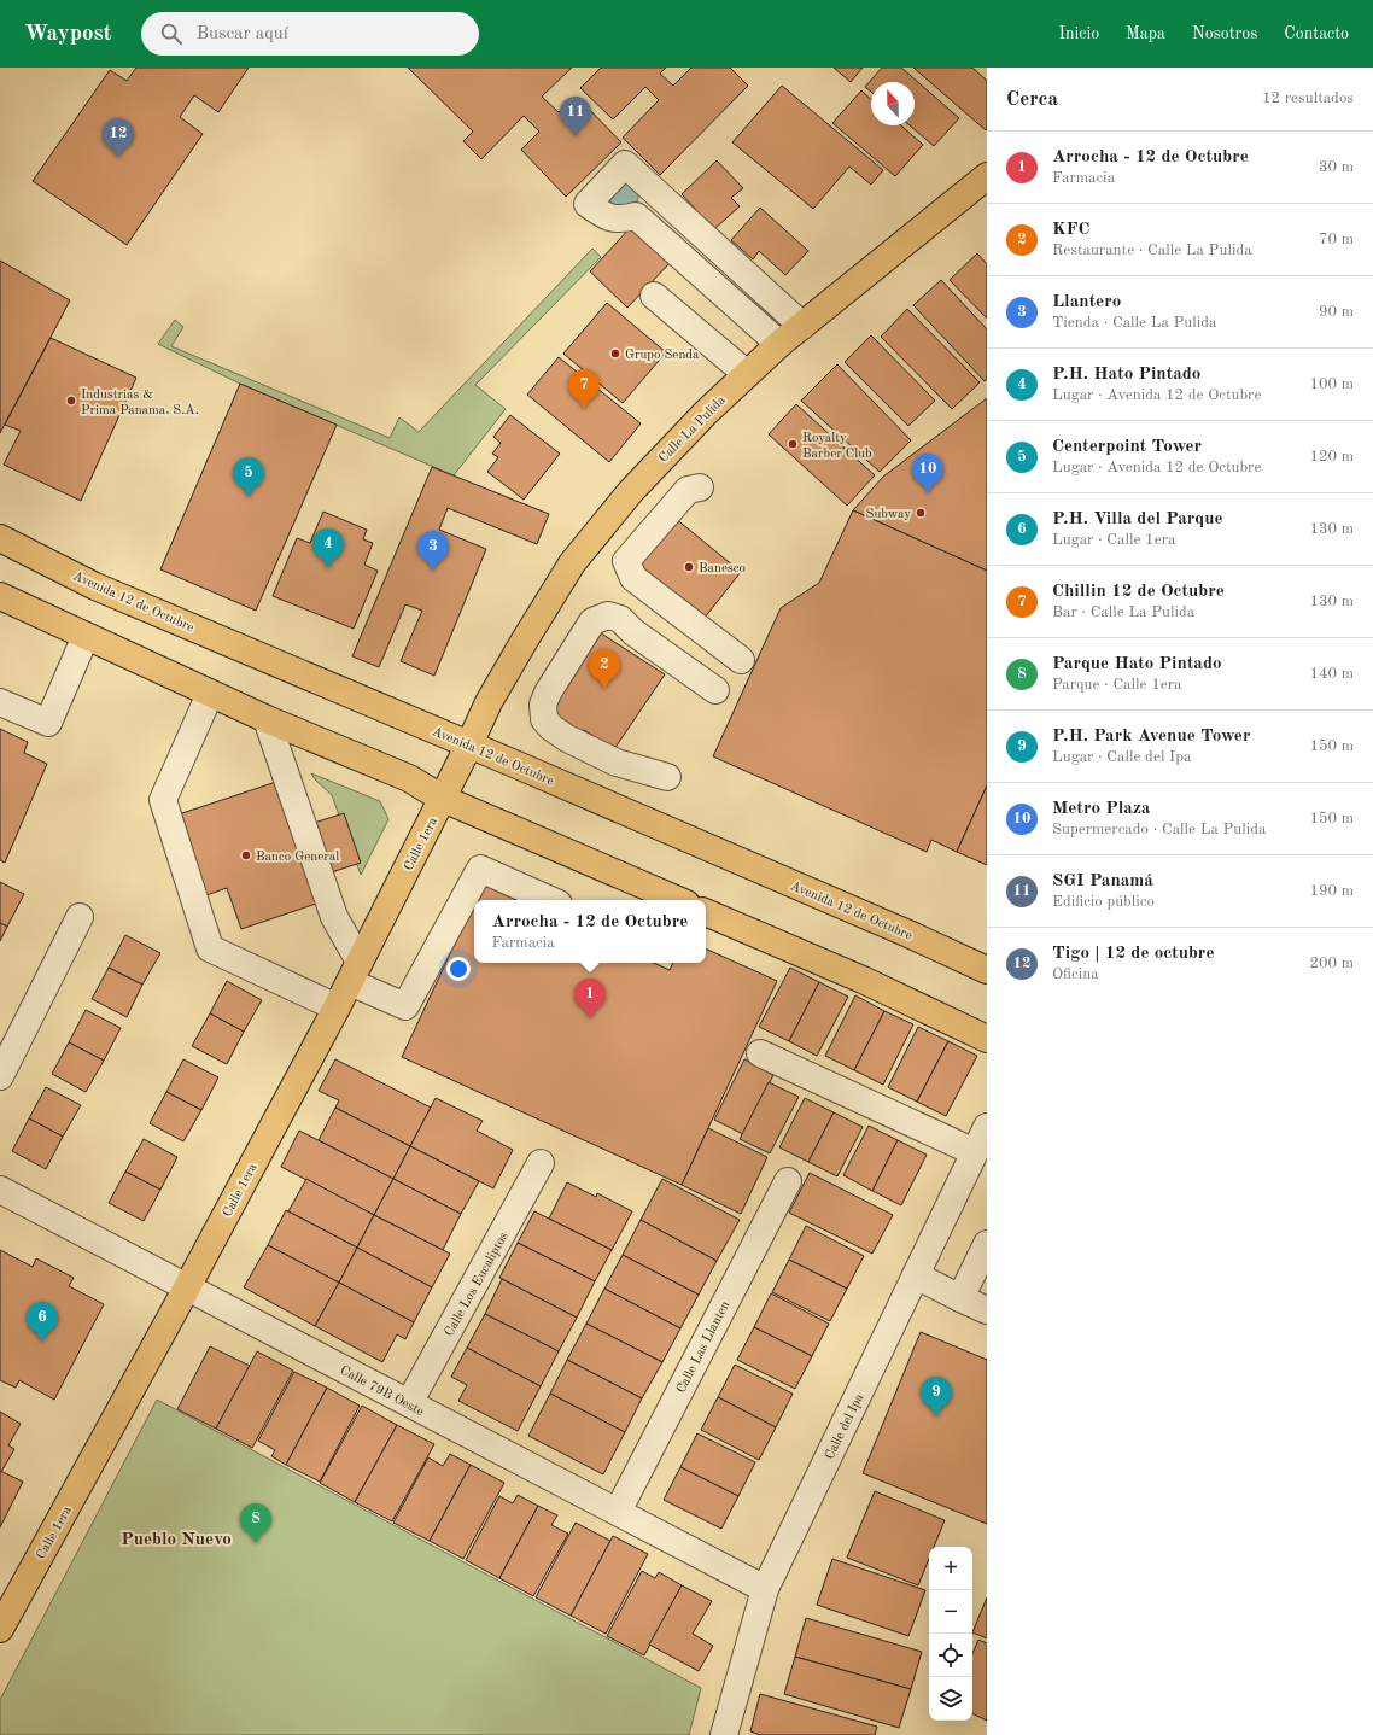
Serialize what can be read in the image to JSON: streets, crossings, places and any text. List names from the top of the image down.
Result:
{
  "streets": {
    "main road": ["Calle La Pulida", "Avenida 12 de Octubre", "Calle 1era"],
    "street": [
      "Calle Los Eucaliptos",
      "Calle Las Llanten",
      "Calle 79B Oeste",
      "Calle del Ipa"
    ]
  },
  "crossings": [
    ["Calle La Pulida", "Avenida 12 de Octubre"],
    ["Calle La Pulida", "Calle 1era"],
    ["Avenida 12 de Octubre", "Calle 1era"],
    ["Calle 1era", "Calle 79B Oeste"],
    ["Calle Los Eucaliptos", "Calle 79B Oeste"],
    ["Calle Las Llanten", "Calle 79B Oeste"],
    ["Calle 79B Oeste", "Calle del Ipa"]
  ],
  "districts": ["Pueblo Nuevo"],
  "places": [
    "Grupo Senda",
    "Industrias & Prima Panama, S.A.",
    "Royalty Barber Club",
    "Subway",
    "Banesco",
    "Banco General"
  ],
  "north": "top",
  "page": {
    "header": "Waypost",
    "search": "Buscar aquí",
    "nav": [
      "Inicio",
      "Mapa",
      "Nosotros",
      "Contacto"
    ],
    "heading": ["Cerca", "12 resultados"],
    "pins": [
      "11",
      "12",
      "7",
      "10",
      "5",
      "4",
      "3",
      "2",
      "1",
      "6",
      "9",
      "8"
    ],
    "list": [
      {
        "mark": "1",
        "name": "Arrocha - 12 de Octubre",
        "note": "Farmacia",
        "value": "30 m"
      },
      {
        "mark": "2",
        "name": "KFC",
        "note": "Restaurante · Calle La Pulida",
        "value": "70 m"
      },
      {
        "mark": "3",
        "name": "Llantero",
        "note": "Tienda · Calle La Pulida",
        "value": "90 m"
      },
      {
        "mark": "4",
        "name": "P.H. Hato Pintado",
        "note": "Lugar · Avenida 12 de Octubre",
        "value": "100 m"
      },
      {
        "mark": "5",
        "name": "Centerpoint Tower",
        "note": "Lugar · Avenida 12 de Octubre",
        "value": "120 m"
      },
      {
        "mark": "6",
        "name": "P.H. Villa del Parque",
        "note": "Lugar · Calle 1era",
        "value": "130 m"
      },
      {
        "mark": "7",
        "name": "Chillin 12 de Octubre",
        "note": "Bar · Calle La Pulida",
        "value": "130 m"
      },
      {
        "mark": "8",
        "name": "Parque Hato Pintado",
        "note": "Parque · Calle 1era",
        "value": "140 m"
      },
      {
        "mark": "9",
        "name": "P.H. Park Avenue Tower",
        "note": "Lugar · Calle del Ipa",
        "value": "150 m"
      },
      {
        "mark": "10",
        "name": "Metro Plaza",
        "note": "Supermercado · Calle La Pulida",
        "value": "150 m"
      },
      {
        "mark": "11",
        "name": "SGI Panamá",
        "note": "Edificio público",
        "value": "190 m"
      },
      {
        "mark": "12",
        "name": "Tigo | 12 de octubre",
        "note": "Oficina",
        "value": "200 m"
      }
    ],
    "popup": ["Arrocha - 12 de Octubre", "Farmacia"],
    "map_buttons": ["+", "−"]
  }
}
